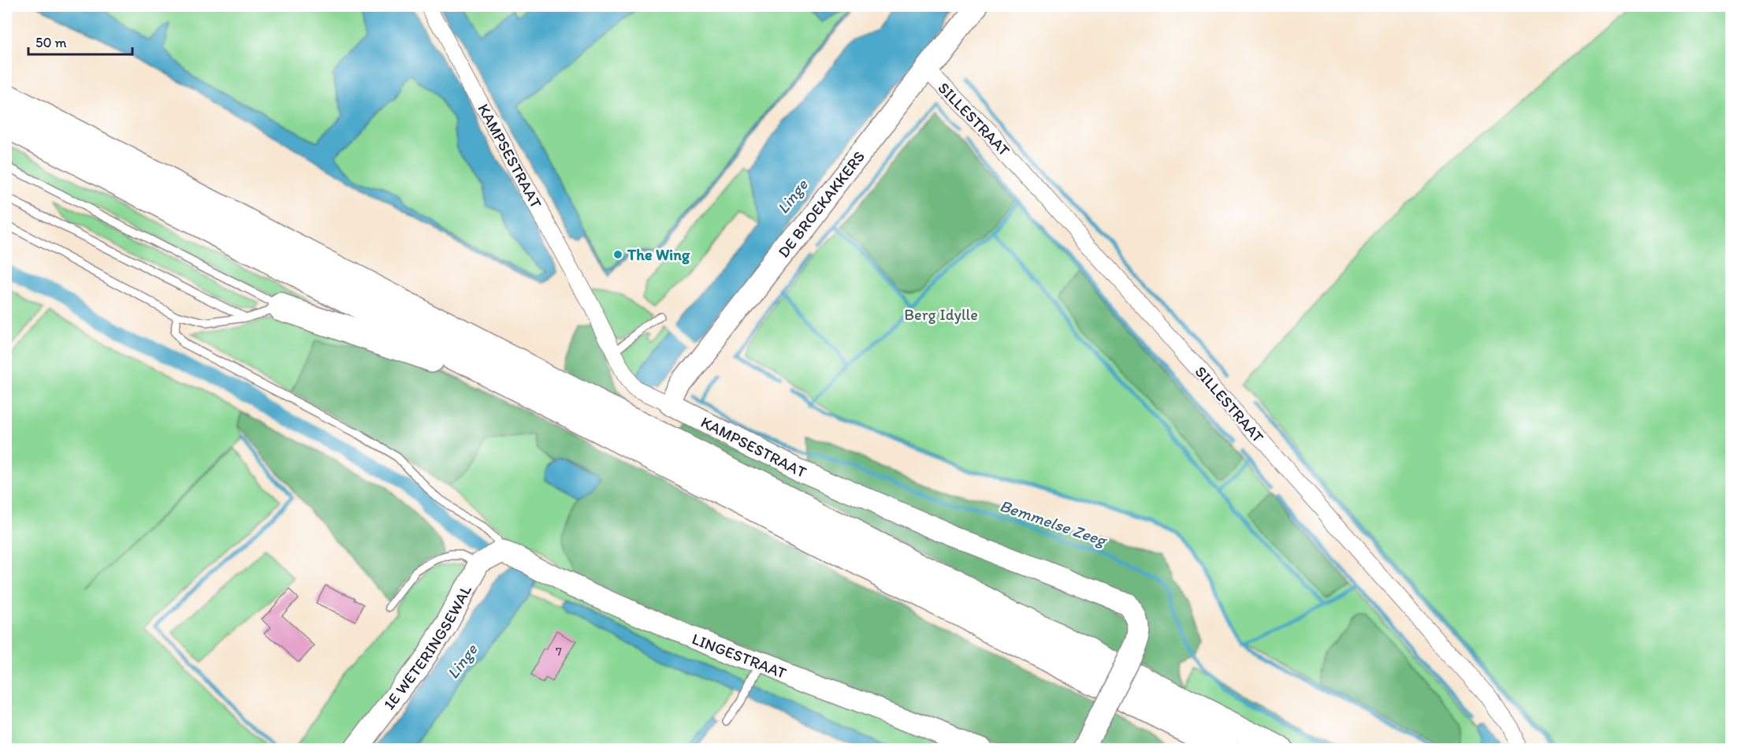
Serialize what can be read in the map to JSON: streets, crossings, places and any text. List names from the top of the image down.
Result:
{
  "streets": {
    "street": [
      "SILLESTRAAT",
      "KAMPSESTRAAT",
      "DE BROEKAKKERS",
      "1E WETERINGSEWAL",
      "LINGESTRAAT"
    ]
  },
  "crossings": [
    ["SILLESTRAAT", "DE BROEKAKKERS"],
    ["KAMPSESTRAAT", "DE BROEKAKKERS"]
  ],
  "water": ["Linge", "Bemmelse Zeeg"],
  "parks": ["Berg Idylle"],
  "places": ["The Wing"],
  "house_numbers": ["7"],
  "scale_bar": "50 m"
}
